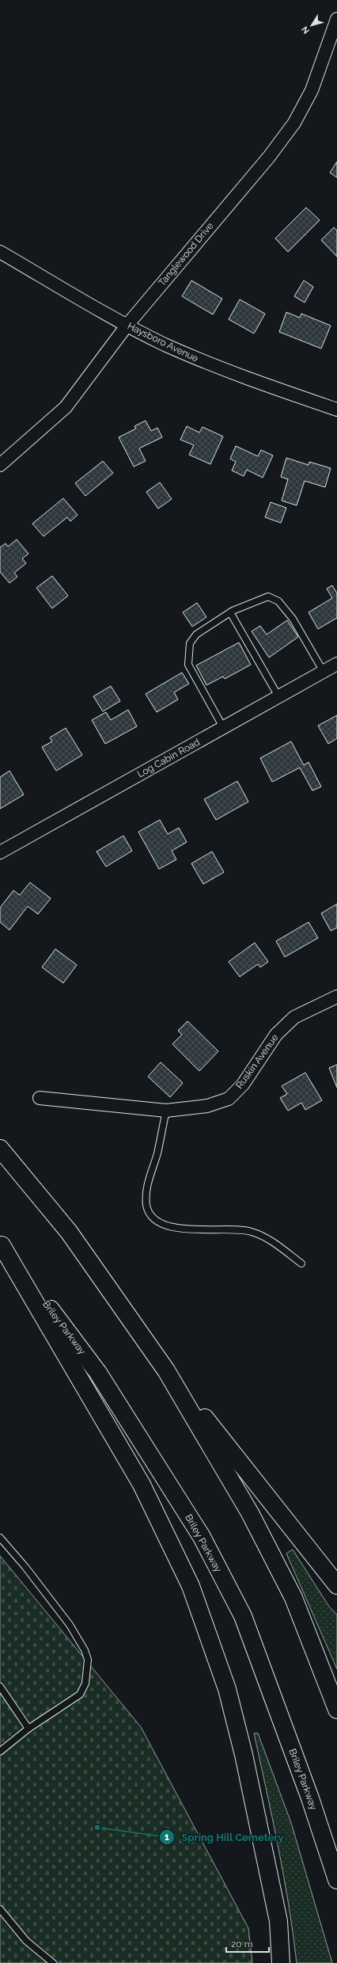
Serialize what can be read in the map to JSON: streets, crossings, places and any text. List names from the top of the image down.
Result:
{
  "streets": {
    "highway": ["Briley Parkway"],
    "street": [
      "Tanglewood Drive",
      "Haysboro Avenue",
      "Log Cabin Road",
      "Ruskin Avenue"
    ]
  },
  "crossings": [
    ["Tanglewood Drive", "Haysboro Avenue"]
  ],
  "places": ["Spring Hill Cemetery"],
  "scale_bar": "20 m",
  "north": "bottom left"
}
